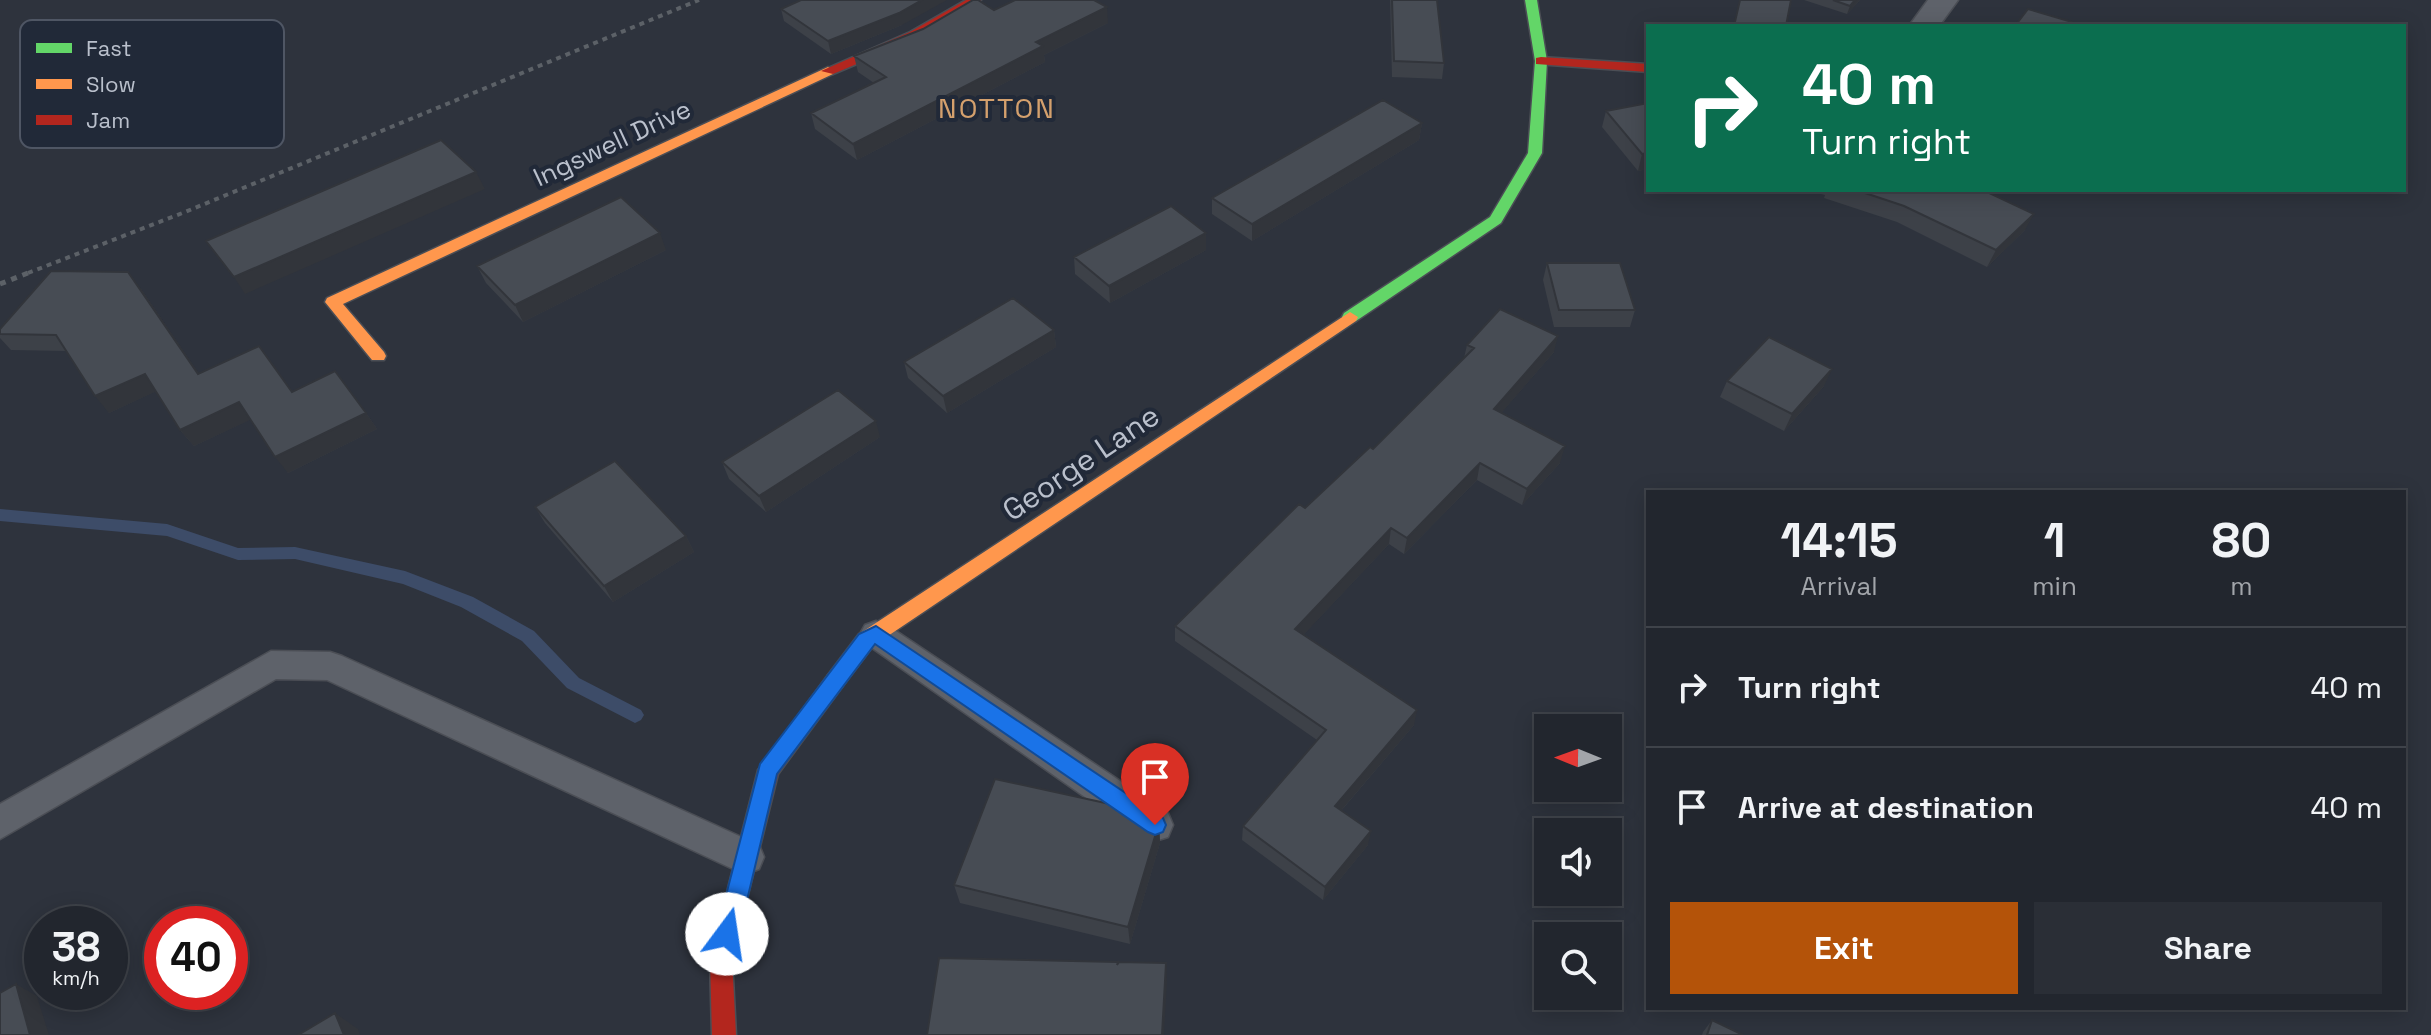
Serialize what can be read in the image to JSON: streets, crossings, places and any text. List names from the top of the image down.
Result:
{
  "streets": {
    "street": ["Ingswell Drive", "George Lane"]
  },
  "districts": ["NOTTON"],
  "legend": ["Fast", "Slow", "Jam"],
  "north": "left",
  "page": {
    "turn": ["40 m", "Turn right"],
    "eta": [
      "14:15",
      "Arrival",
      "1",
      "min",
      "80",
      "m"
    ],
    "list": [
      {
        "name": "Turn right",
        "value": "40 m"
      },
      {
        "name": "Arrive at destination",
        "value": "40 m"
      }
    ],
    "buttons": ["Exit", "Share"],
    "speed": "38 km/h",
    "limit": "40"
  }
}
